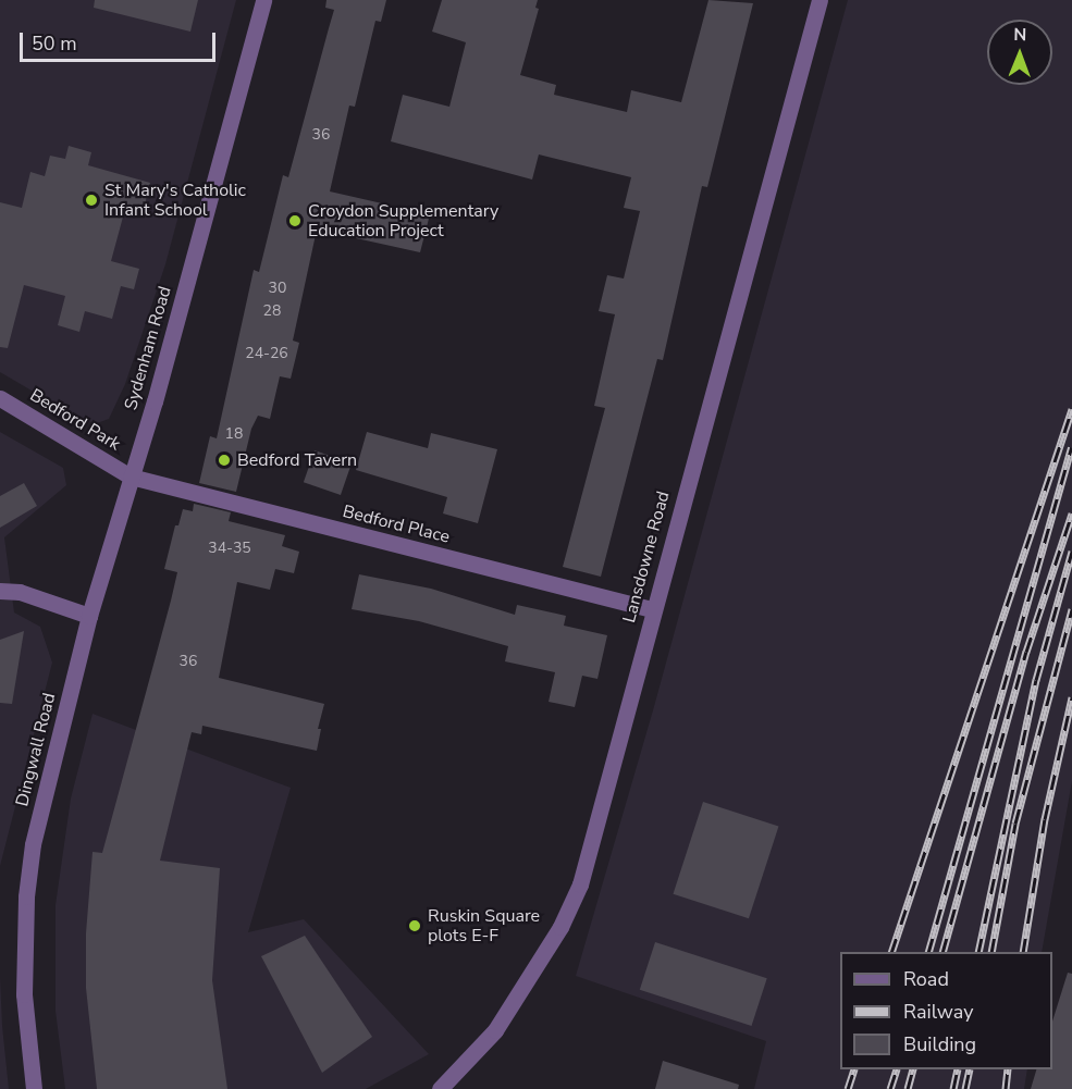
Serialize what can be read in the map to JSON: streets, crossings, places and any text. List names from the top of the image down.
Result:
{
  "streets": {
    "street": [
      "Sydenham Road",
      "Bedford Park",
      "Bedford Place",
      "Lansdowne Road",
      "Dingwall Road"
    ]
  },
  "crossings": [
    ["Sydenham Road", "Bedford Park"],
    ["Sydenham Road", "Bedford Place"],
    ["Sydenham Road", "Dingwall Road"],
    ["Bedford Park", "Bedford Place"],
    ["Bedford Place", "Lansdowne Road"]
  ],
  "places": [
    "St Mary's Catholic Infant School",
    "Croydon Supplementary Education Project",
    "Bedford Tavern",
    "Ruskin Square plots E-F"
  ],
  "house_numbers": [
    "36",
    "30",
    "28",
    "24-26",
    "18",
    "34-35",
    "36"
  ],
  "legend": ["Road", "Railway", "Building"],
  "scale_bar": "50 m",
  "north": "top"
}
